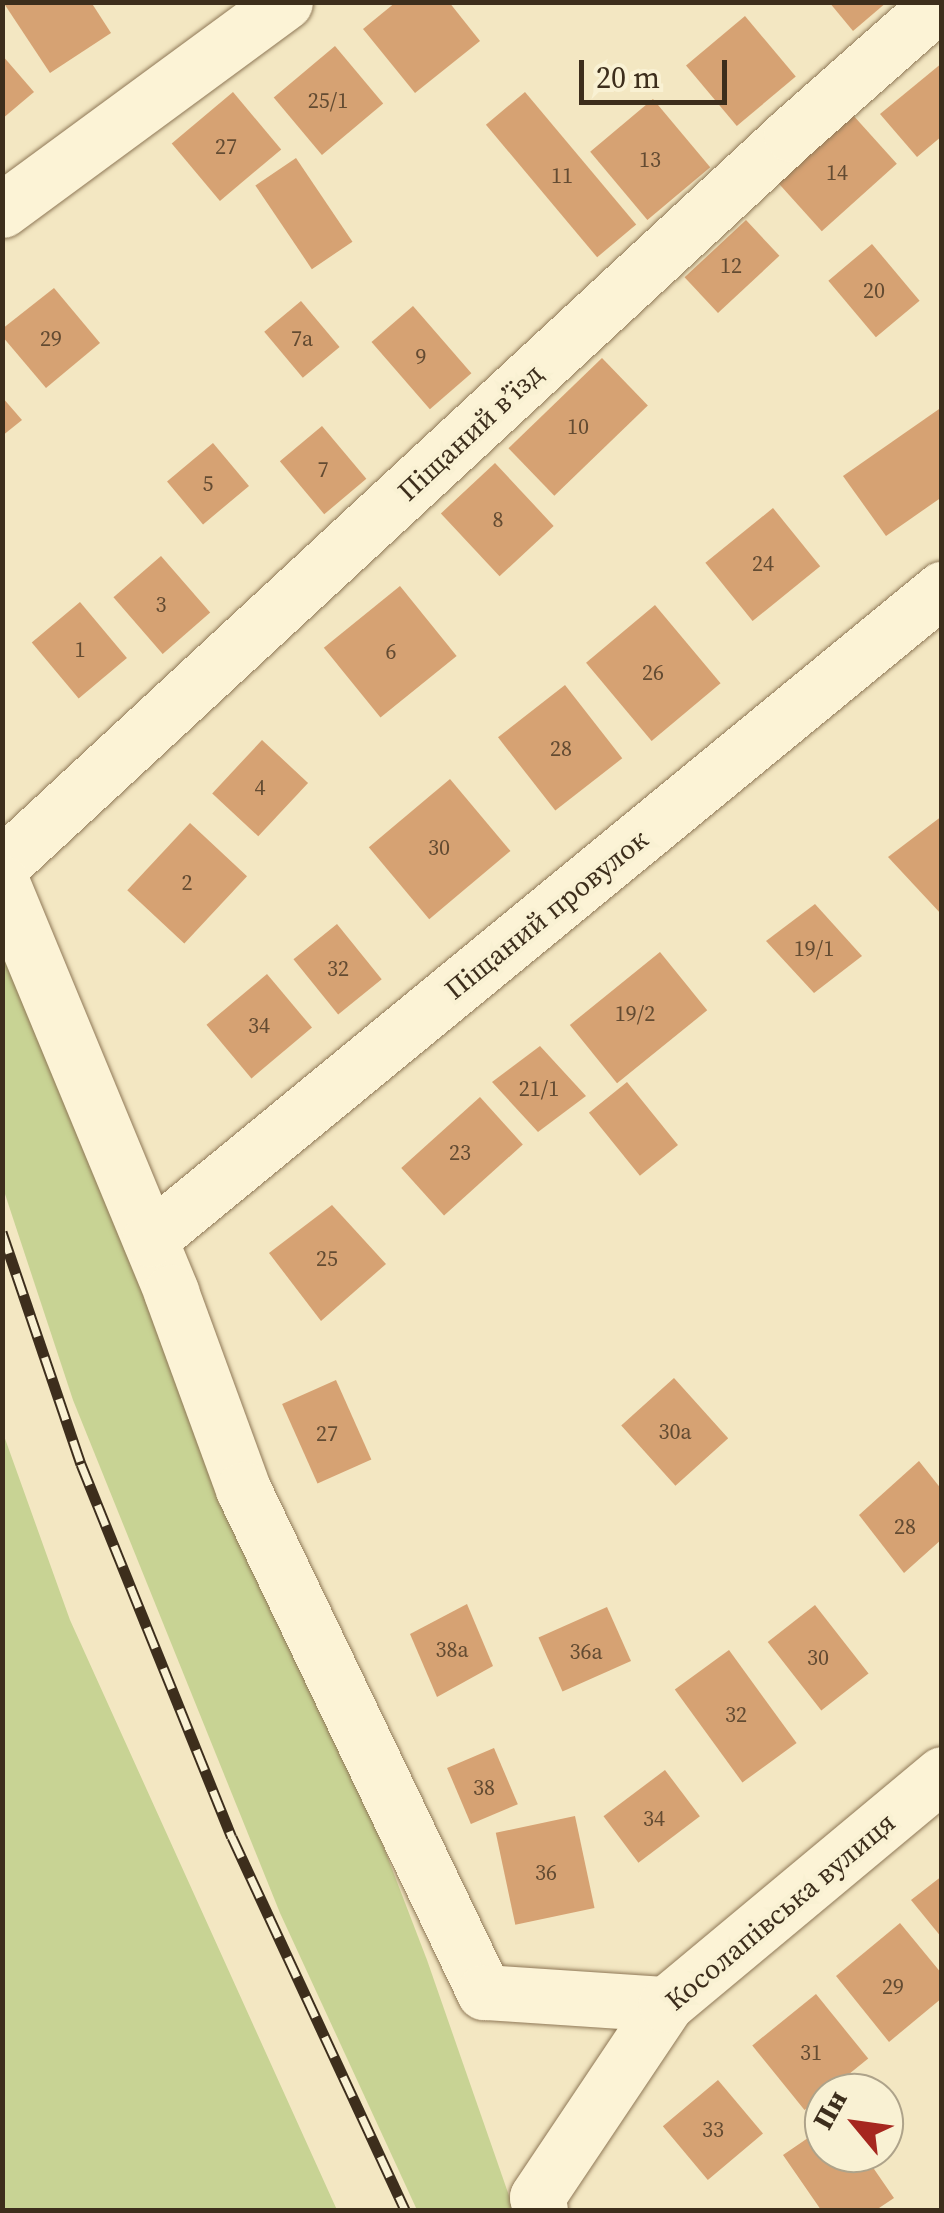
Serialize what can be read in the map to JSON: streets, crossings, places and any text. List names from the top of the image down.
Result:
{
  "streets": {
    "street": ["Піщаний в’їзд", "Піщаний провулок", "Косолапівська вулиця"]
  },
  "house_numbers": [
    "25/1",
    "27",
    "13",
    "14",
    "11",
    "12",
    "20",
    "29",
    "7а",
    "9",
    "10",
    "7",
    "5",
    "8",
    "24",
    "3",
    "1",
    "6",
    "26",
    "28",
    "4",
    "30",
    "2",
    "19/1",
    "32",
    "19/2",
    "34",
    "21/1",
    "23",
    "25",
    "30а",
    "27",
    "28",
    "38а",
    "36а",
    "30",
    "32",
    "38",
    "34",
    "36",
    "29",
    "31",
    "33"
  ],
  "scale_bar": "20 m",
  "north": "top left"
}
